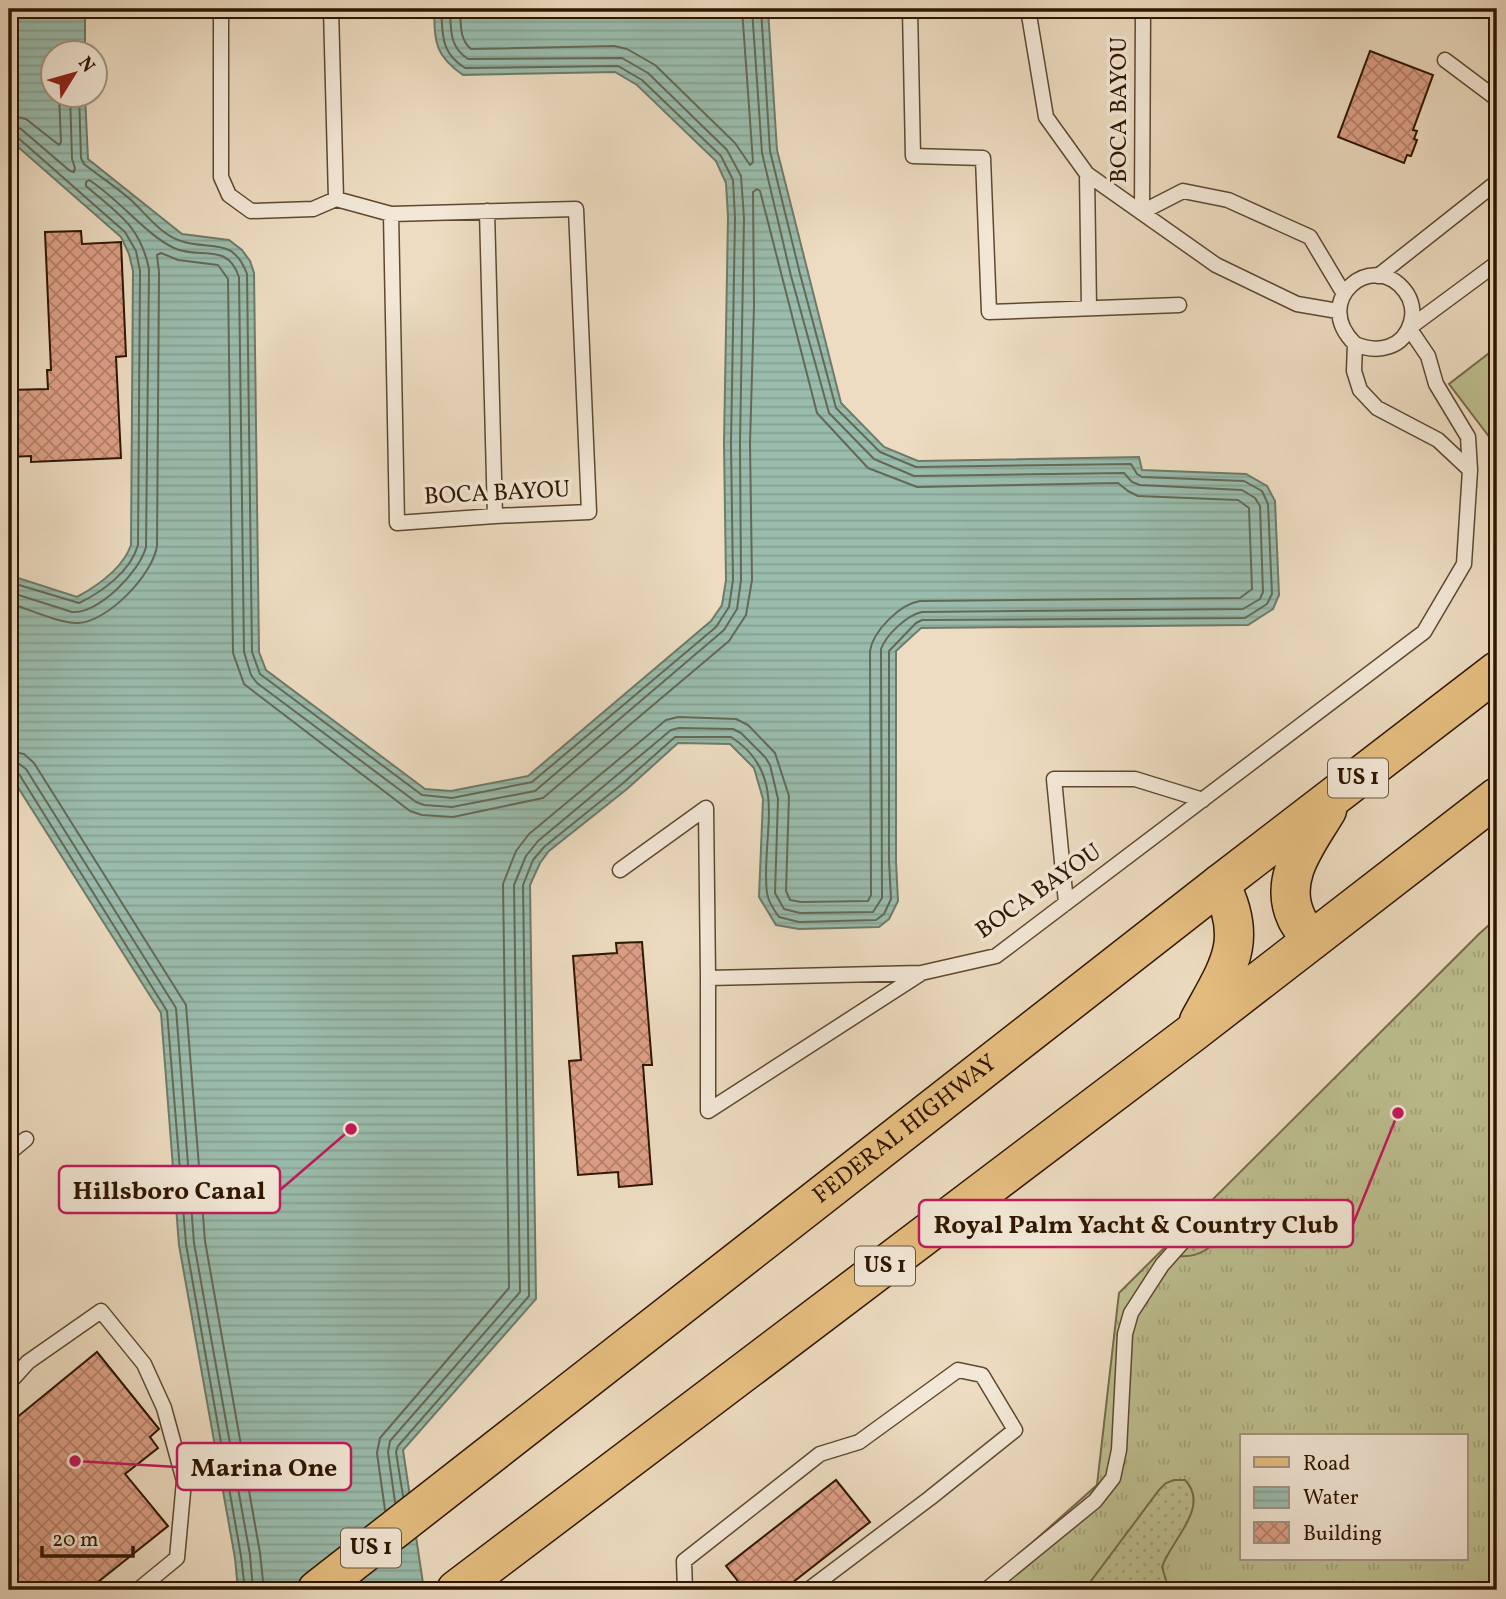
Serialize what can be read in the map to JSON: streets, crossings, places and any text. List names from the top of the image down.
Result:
{
  "streets": {
    "main road": ["US 1", "FEDERAL HIGHWAY"],
    "lane": ["BOCA BAYOU"]
  },
  "places": ["Royal Palm Yacht & Country Club", "Hillsboro Canal", "Marina One"],
  "legend": ["Road", "Water", "Building"],
  "scale_bar": "20 m",
  "north": "top right"
}
